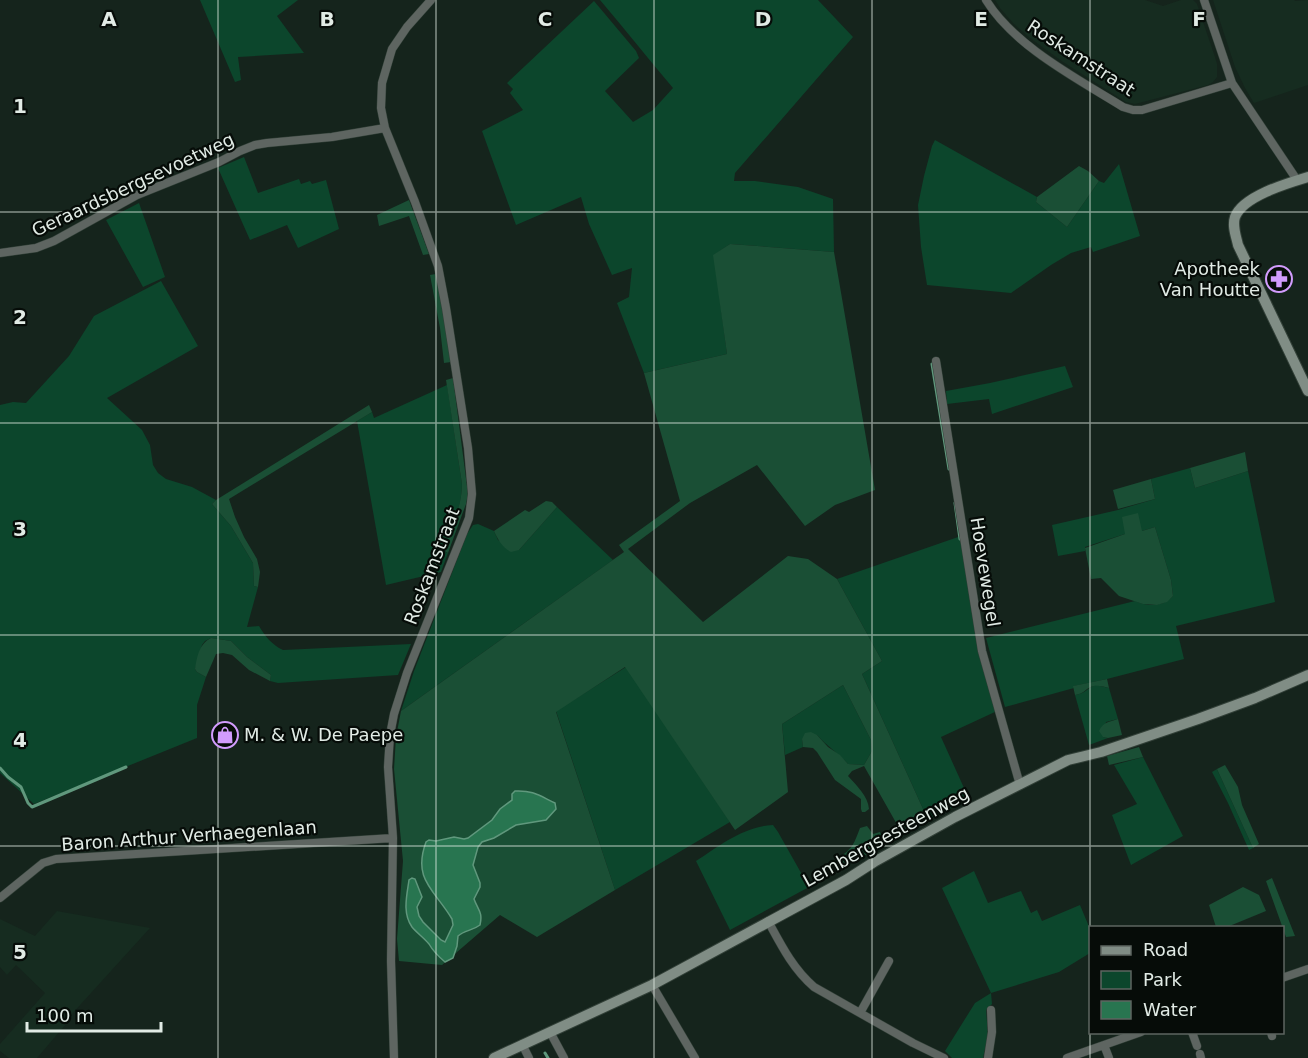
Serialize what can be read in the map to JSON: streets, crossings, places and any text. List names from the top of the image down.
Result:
{
  "streets": {
    "street": [
      "Roskamstraat",
      "Geraardsbergsevoetweg",
      "Hoevewegel",
      "Baron Arthur Verhaegenlaan",
      "Lembergsesteenweg"
    ]
  },
  "crossings": [
    ["Roskamstraat", "Geraardsbergsevoetweg"],
    ["Roskamstraat", "Baron Arthur Verhaegenlaan"],
    ["Hoevewegel", "Lembergsesteenweg"]
  ],
  "places": {
    "pharmacy": ["Apotheek Van Houtte"],
    "shop": ["M. & W. De Paepe"]
  },
  "legend": ["Road", "Park", "Water"],
  "scale_bar": "100 m",
  "grid": {
    "columns": [
      "A",
      "B",
      "C",
      "D",
      "E",
      "F"
    ],
    "rows": [
      "1",
      "2",
      "3",
      "4",
      "5"
    ]
  }
}
